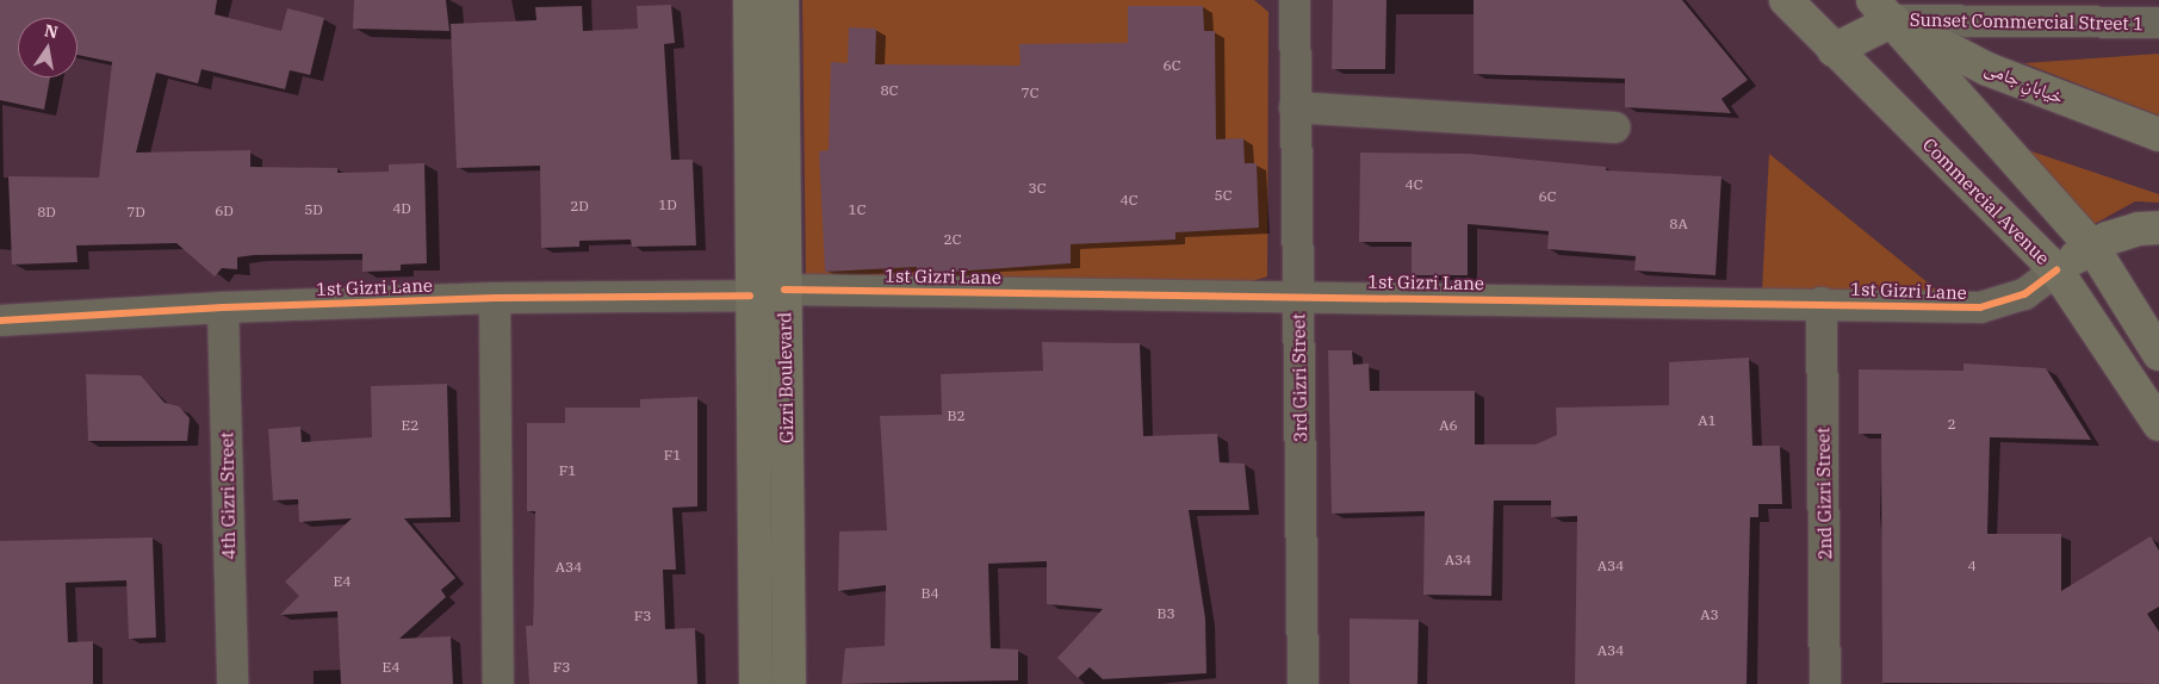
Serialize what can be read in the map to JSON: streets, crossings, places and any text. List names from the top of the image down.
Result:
{
  "streets": {
    "main road": ["خیابانِ جامی", "Commercial Avenue", "Gizri Boulevard"],
    "street": [
      "Sunset Commercial Street 1",
      "1st Gizri Lane",
      "3rd Gizri Street",
      "2nd Gizri Street",
      "4th Gizri Street"
    ]
  },
  "crossings": [
    ["Sunset Commercial Street 1", "خیابانِ جامی"],
    ["Commercial Avenue", "1st Gizri Lane"],
    ["1st Gizri Lane", "Gizri Boulevard"],
    ["1st Gizri Lane", "3rd Gizri Street"],
    ["1st Gizri Lane", "2nd Gizri Street"],
    ["1st Gizri Lane", "4th Gizri Street"]
  ],
  "house_numbers": [
    "6C",
    "8C",
    "7C",
    "4C",
    "3C",
    "5C",
    "6C",
    "4C",
    "1D",
    "2D",
    "4D",
    "5D",
    "1C",
    "6D",
    "8D",
    "7D",
    "8A",
    "2C",
    "B2",
    "A1",
    "2",
    "E2",
    "A6",
    "F1",
    "F1",
    "A34",
    "A34",
    "4",
    "A34",
    "E4",
    "B4",
    "B3",
    "A3",
    "F3",
    "A34",
    "E4",
    "F3"
  ],
  "north": "top"
}
